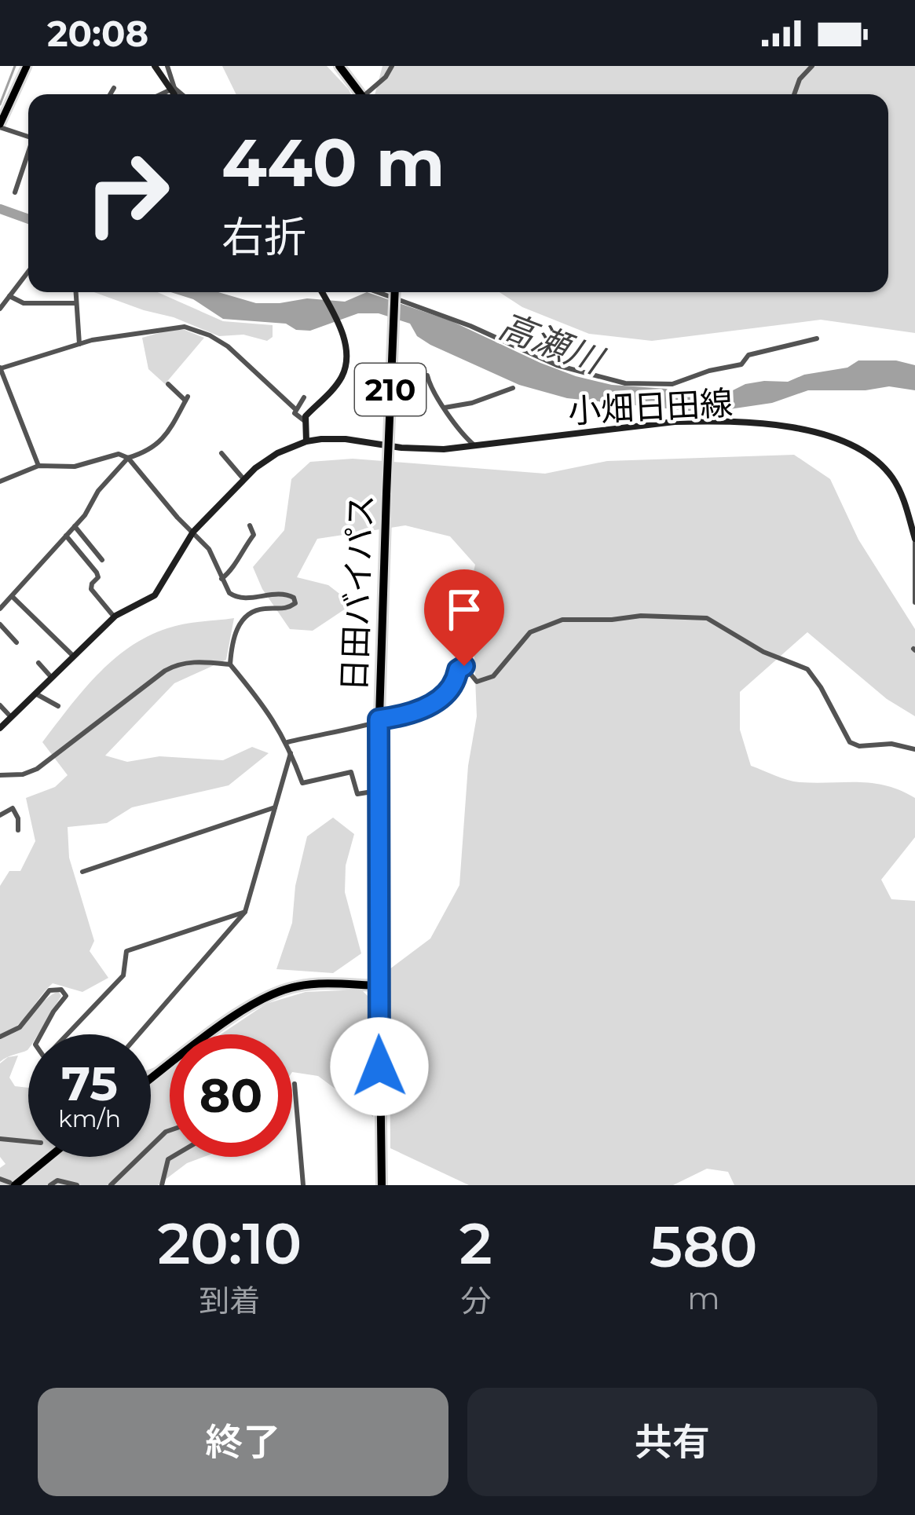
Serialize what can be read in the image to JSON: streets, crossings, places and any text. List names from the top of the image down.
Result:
{
  "streets": {
    "highway": ["210", "日田バイパス"],
    "main road": ["小畑日田線"]
  },
  "water": ["高瀬川"],
  "page": {
    "status": "20:08",
    "turn": ["440 m", "右折"],
    "speed": "75 km/h",
    "limit": "80",
    "eta": [
      "20:10",
      "到着",
      "2",
      "分",
      "580",
      "m"
    ],
    "buttons": ["終了", "共有"]
  }
}
